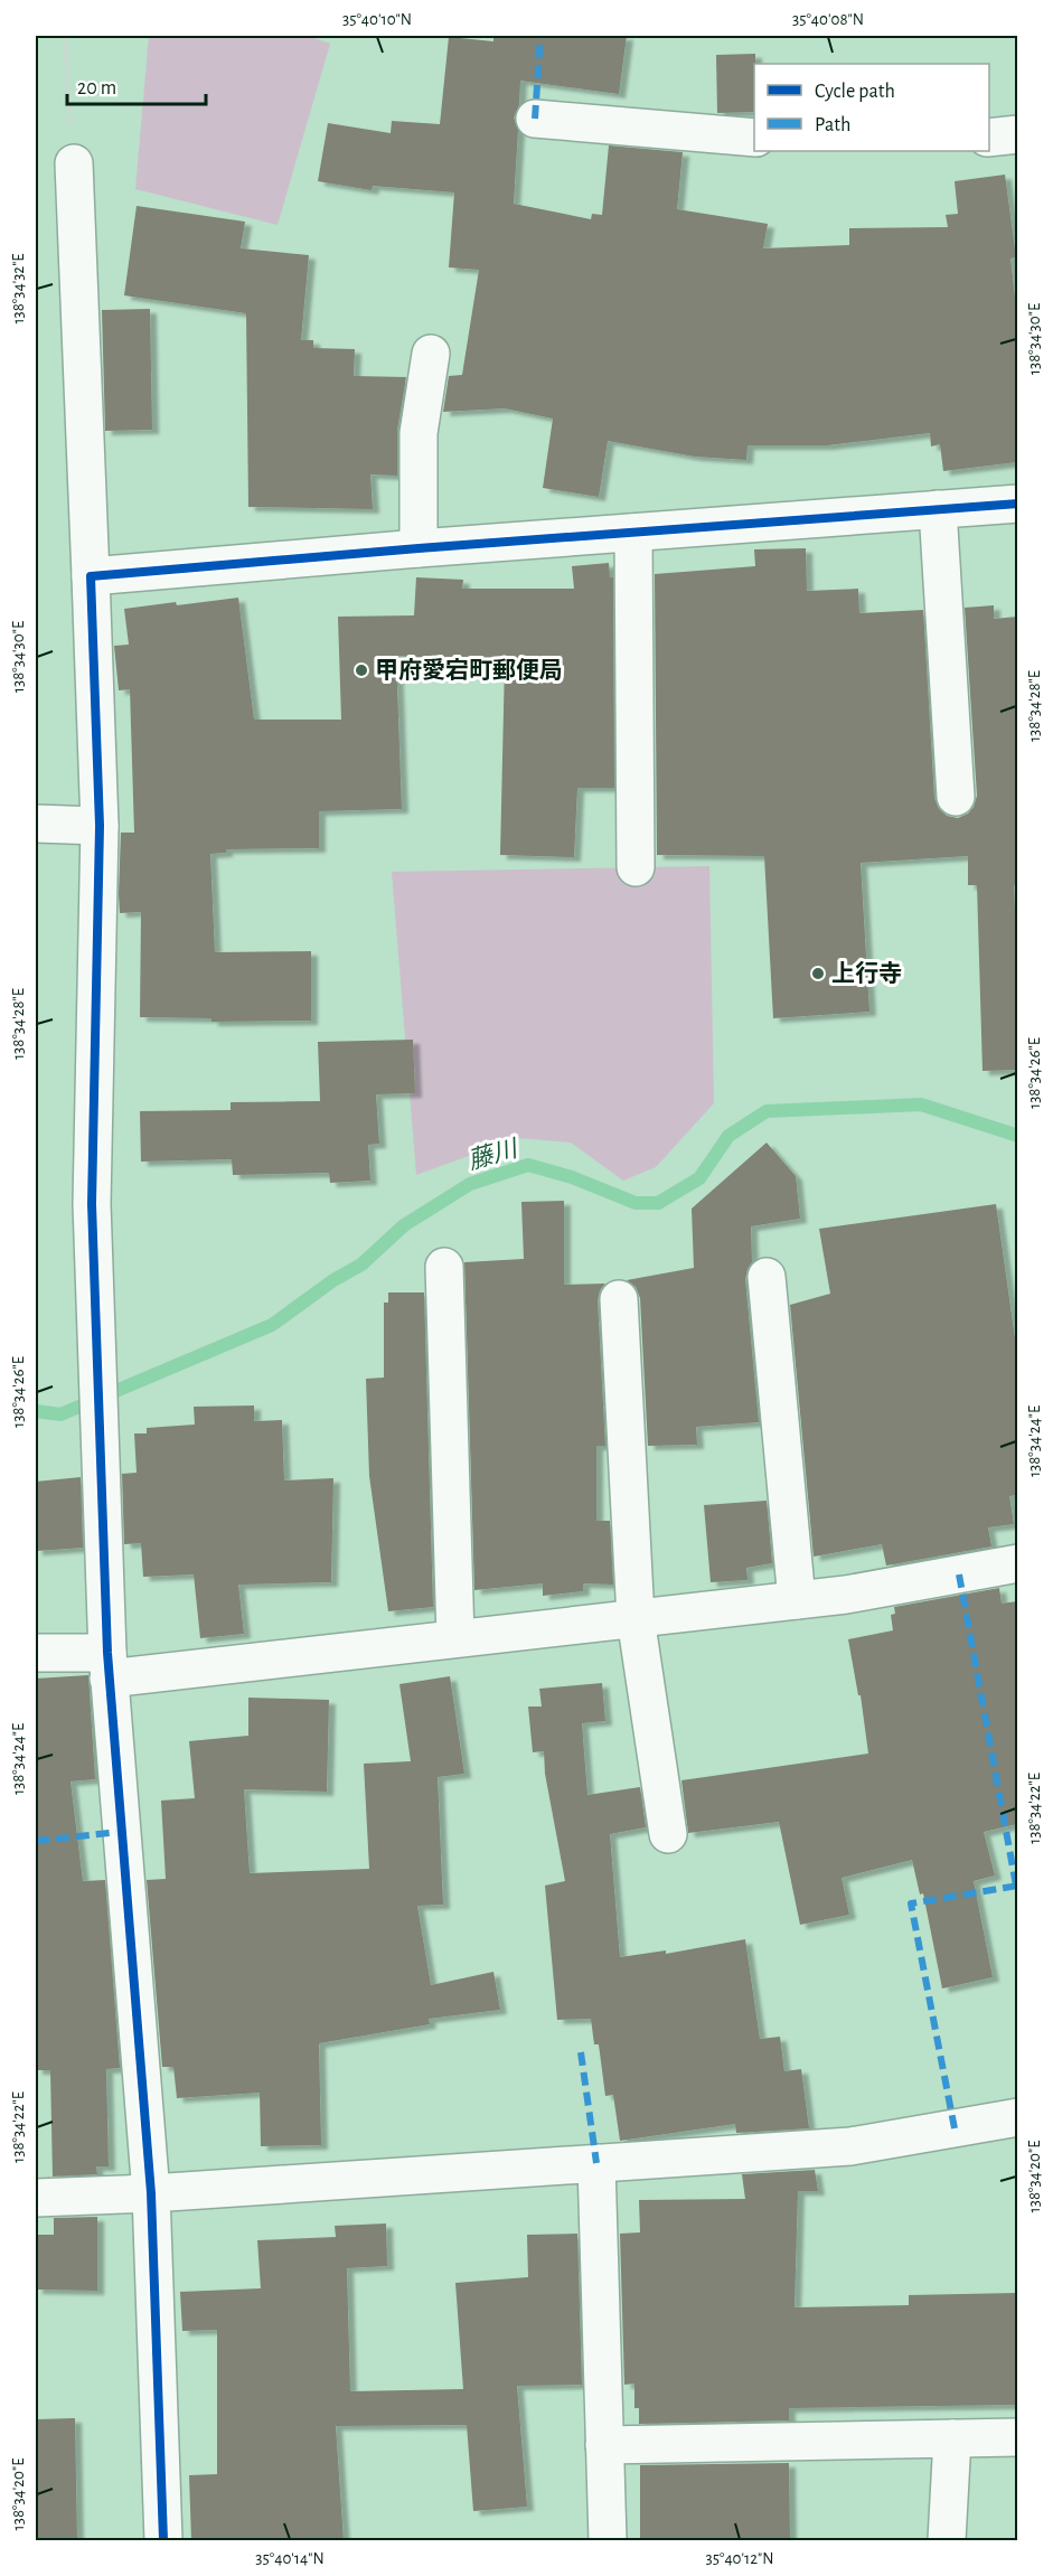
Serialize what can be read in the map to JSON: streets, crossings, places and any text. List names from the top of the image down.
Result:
{
  "water": ["藤川"],
  "places": ["甲府愛宕町郵便局", "上行寺"],
  "legend": ["Cycle path", "Path"],
  "scale_bar": "20 m",
  "coordinates": [
    "35°40'10\"N",
    "35°40'08\"N",
    "138°34'32\"E",
    "138°34'30\"E",
    "138°34'28\"E",
    "138°34'26\"E",
    "138°34'24\"E",
    "138°34'22\"E",
    "138°34'20\"E",
    "35°40'14\"N",
    "35°40'12\"N"
  ]
}
